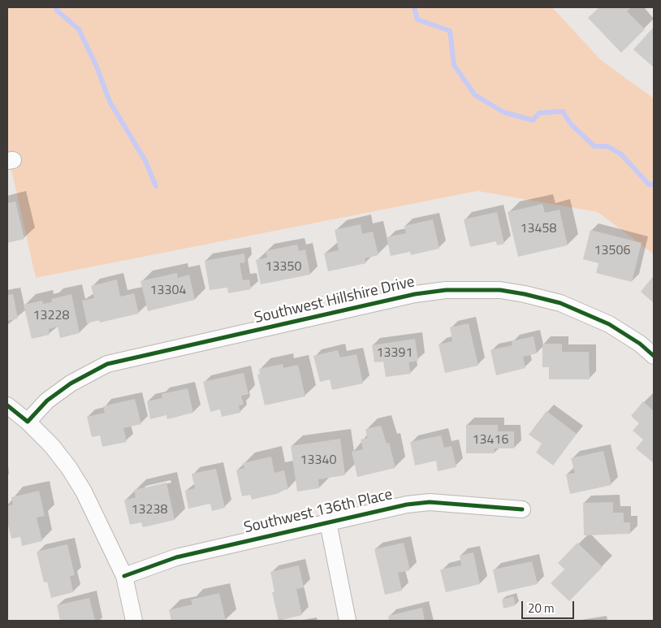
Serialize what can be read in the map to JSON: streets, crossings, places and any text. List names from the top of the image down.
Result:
{
  "streets": {
    "street": ["Southwest Hillshire Drive", "Southwest 136th Place"]
  },
  "house_numbers": [
    "13458",
    "13506",
    "13350",
    "13304",
    "13228",
    "13391",
    "13416",
    "13340",
    "13238"
  ],
  "scale_bar": "20 m"
}
